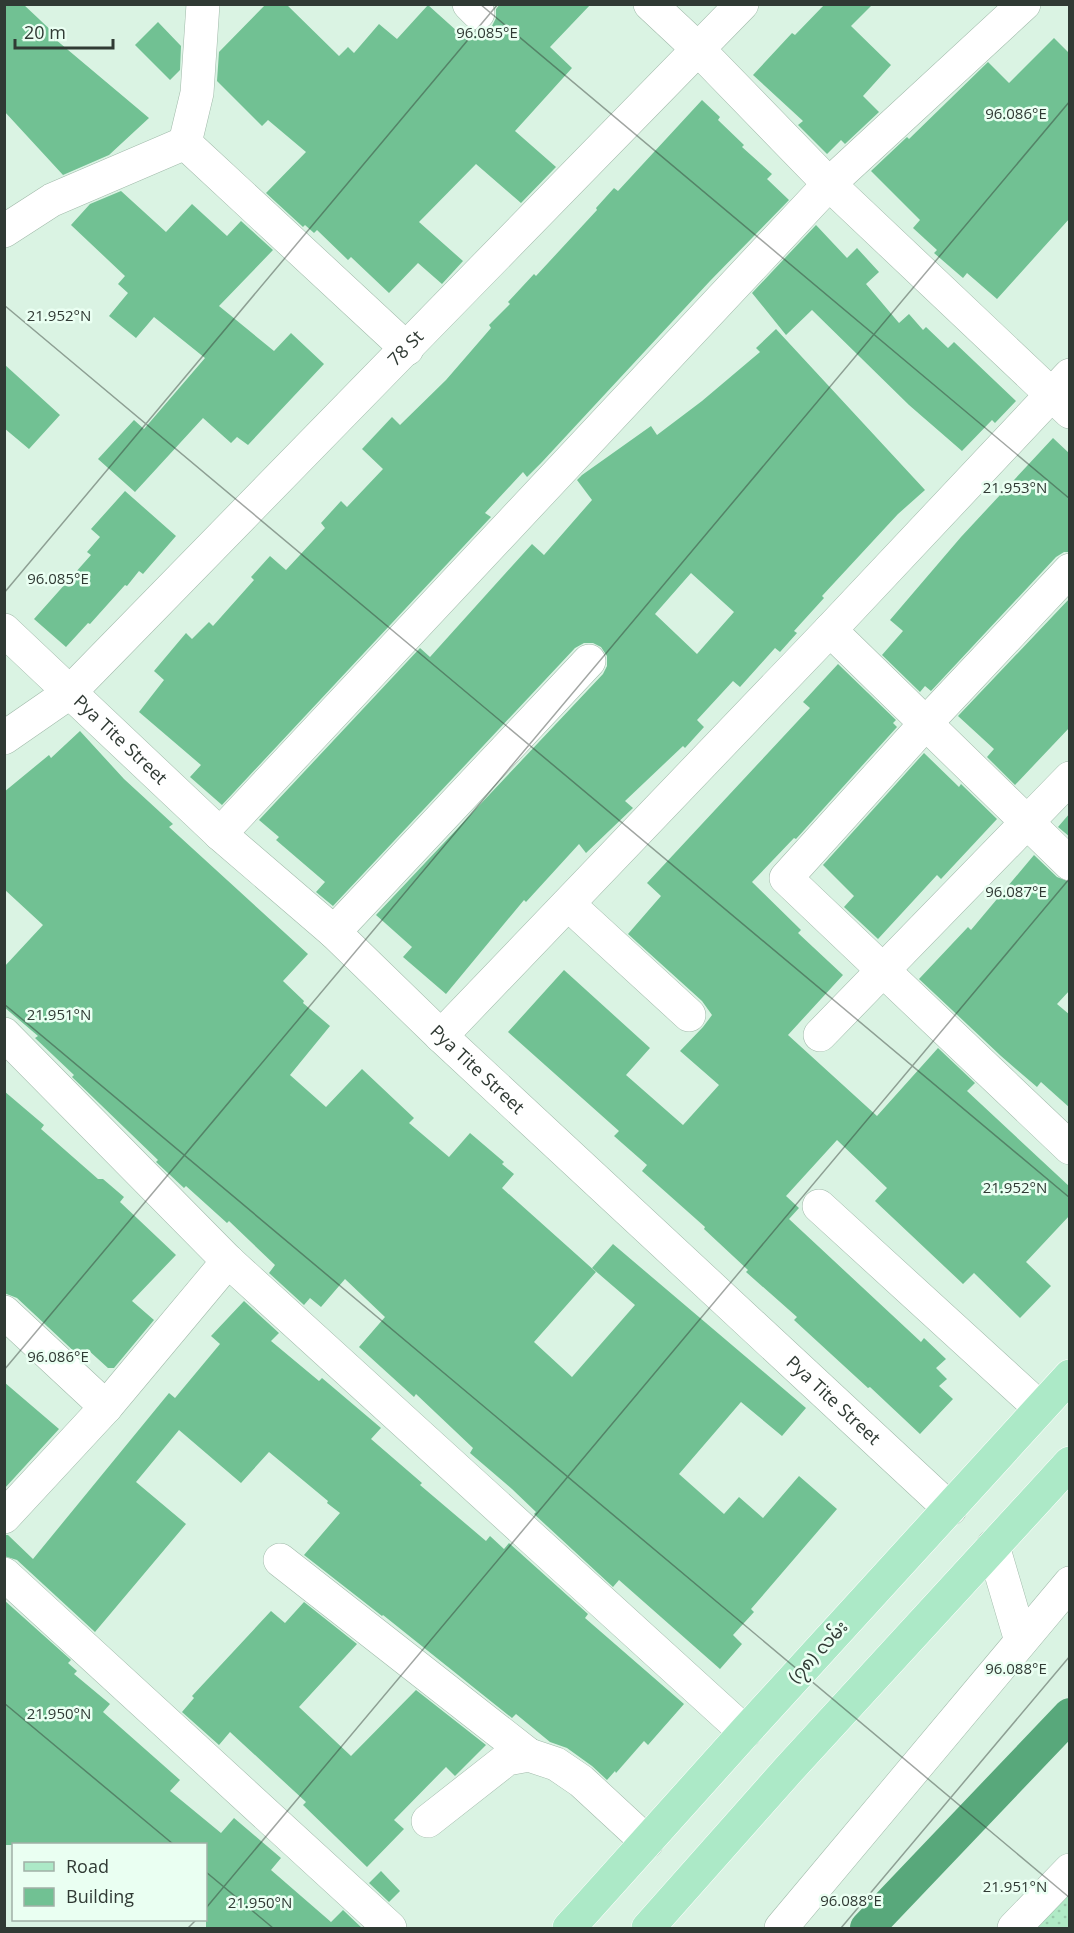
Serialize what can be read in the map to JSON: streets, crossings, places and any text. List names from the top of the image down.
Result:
{
  "streets": {
    "main road": ["(၇၈) လမ်း"],
    "street": ["78 St", "Pya Tite Street"]
  },
  "crossings": [
    ["78 St", "Pya Tite Street"],
    ["Pya Tite Street", "(၇၈) လမ်း"]
  ],
  "legend": ["Road", "Building"],
  "scale_bar": "20 m",
  "coordinates": [
    "96.085°E",
    "96.086°E",
    "21.952°N",
    "21.953°N",
    "96.087°E",
    "21.951°N",
    "96.088°E",
    "21.950°N"
  ]
}
